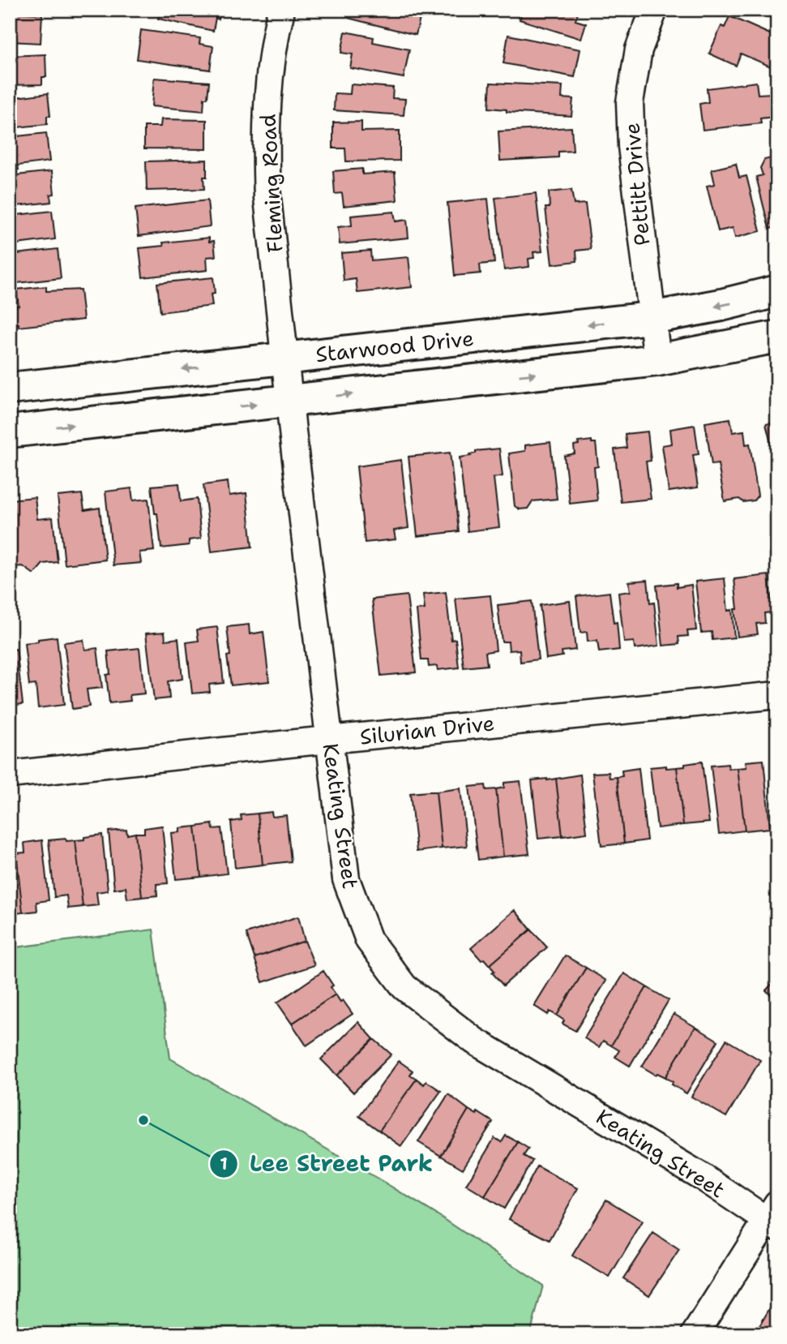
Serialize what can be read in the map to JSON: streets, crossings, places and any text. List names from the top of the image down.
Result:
{
  "streets": {
    "street": [
      "Fleming Road",
      "Pettitt Drive",
      "Starwood Drive",
      "Silurian Drive",
      "Keating Street"
    ]
  },
  "crossings": [
    ["Fleming Road", "Starwood Drive"],
    ["Fleming Road", "Keating Street"],
    ["Pettitt Drive", "Starwood Drive"],
    ["Starwood Drive", "Keating Street"],
    ["Silurian Drive", "Keating Street"]
  ],
  "places": ["Lee Street Park"]
}
